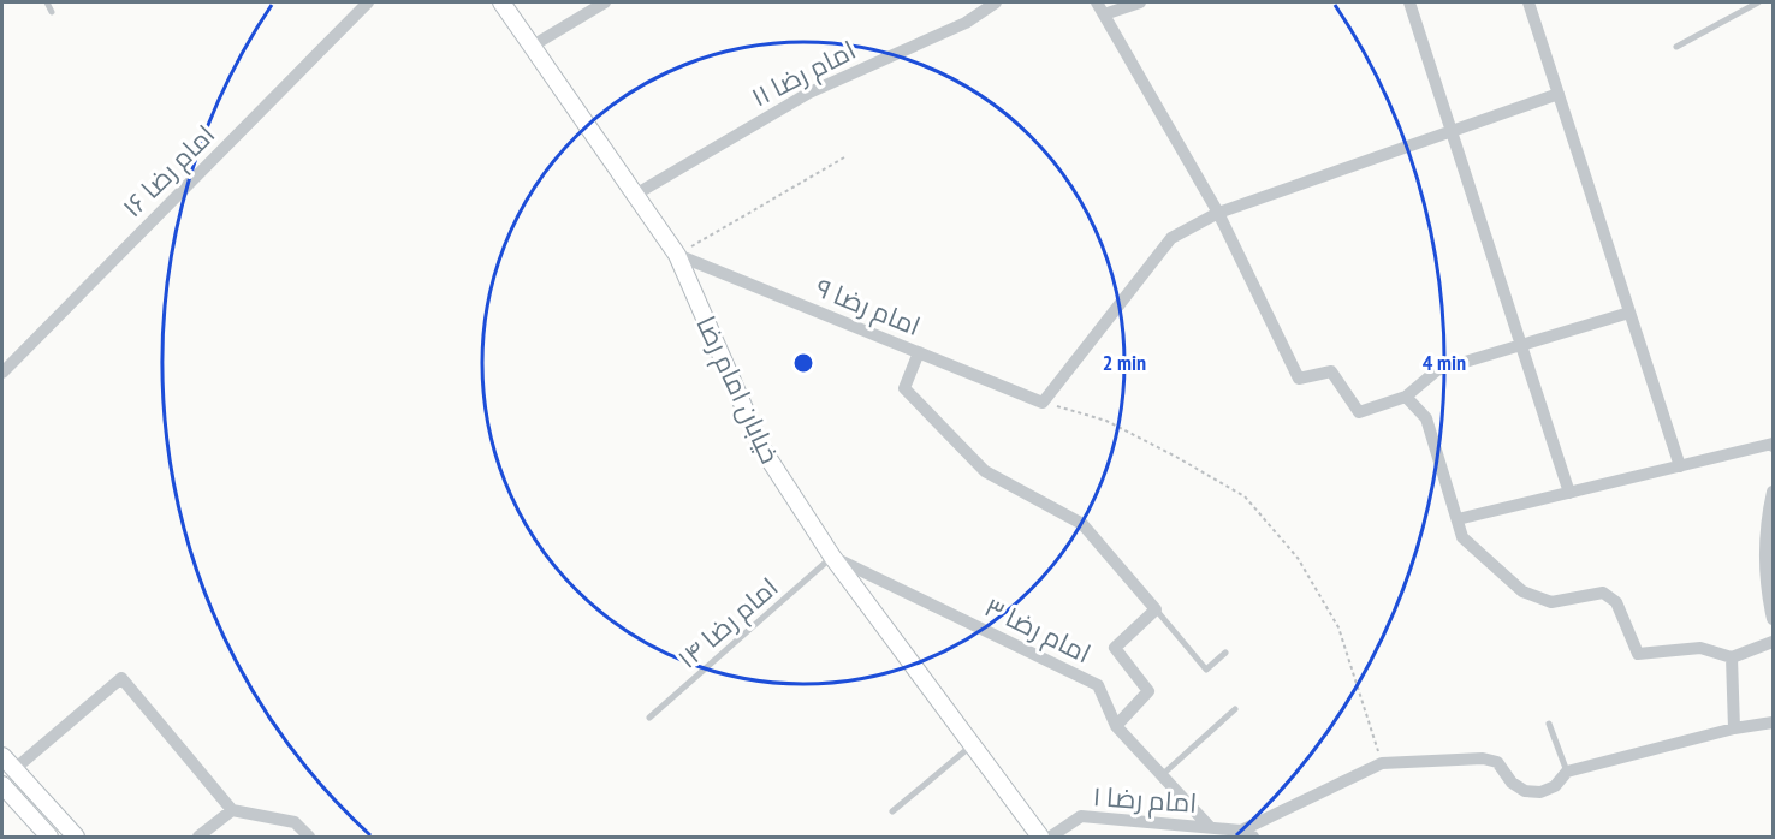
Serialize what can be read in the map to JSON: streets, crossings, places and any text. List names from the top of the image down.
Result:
{
  "streets": {
    "street": [
      "امام رضا ۱۱",
      "امام رضا ۱۶",
      "امام رضا ۹",
      "خیابان امام رضا",
      "امام رضا ۳",
      "امام رضا ۱"
    ],
    "lane": ["امام رضا ۱۴"]
  },
  "crossings": [
    ["امام رضا ۱۱", "خیابان امام رضا"],
    ["امام رضا ۹", "خیابان امام رضا"],
    ["خیابان امام رضا", "امام رضا ۱۴"],
    ["خیابان امام رضا", "امام رضا ۳"],
    ["امام رضا ۱۴", "امام رضا ۳"],
    ["امام رضا ۳", "امام رضا ۱"]
  ],
  "rings": ["2 min", "4 min"]
}
